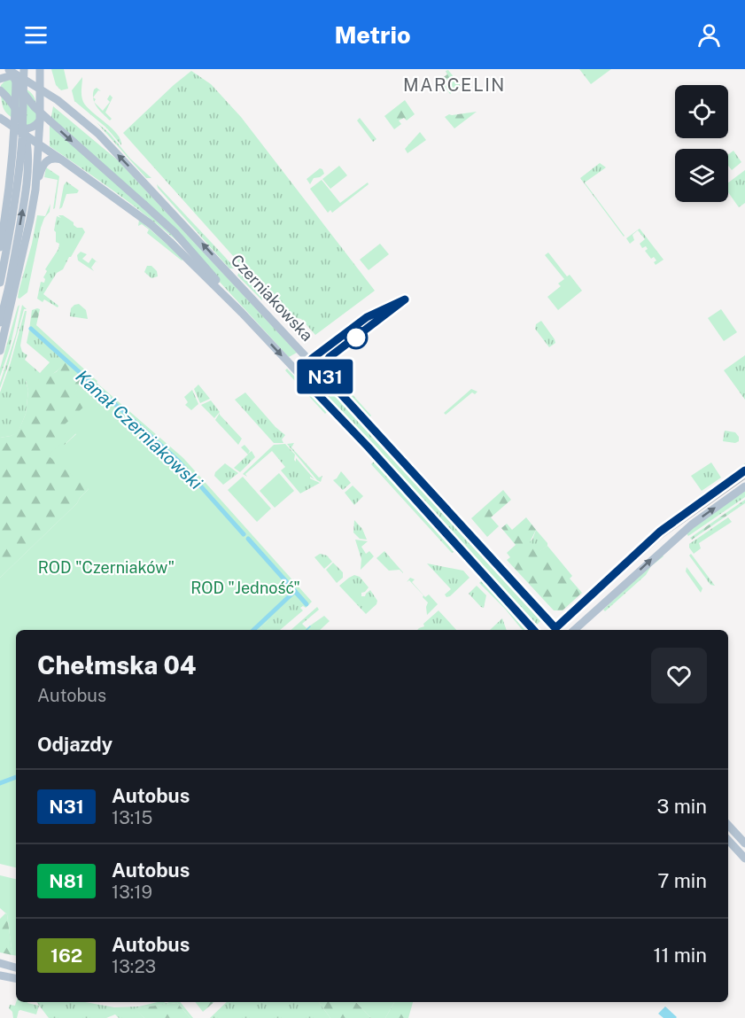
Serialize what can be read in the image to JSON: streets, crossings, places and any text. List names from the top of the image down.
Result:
{
  "streets": {
    "main road": ["Czerniakowska"]
  },
  "districts": ["MARCELIN"],
  "water": ["Kanał Czerniakowski"],
  "parks": ["ROD \"Czerniaków\"", "ROD \"Jedność\""],
  "lines": ["bus line N31"],
  "page": {
    "header": "Metrio",
    "on_map": "N31",
    "heading": [
      ["Chełmska 04", "Autobus"],
      "Odjazdy"
    ],
    "list": [
      {
        "mark": "N31",
        "name": "Autobus",
        "note": "13:15",
        "value": "3 min"
      },
      {
        "mark": "N81",
        "name": "Autobus",
        "note": "13:19",
        "value": "7 min"
      },
      {
        "mark": "162",
        "name": "Autobus",
        "note": "13:23",
        "value": "11 min"
      }
    ]
  }
}
